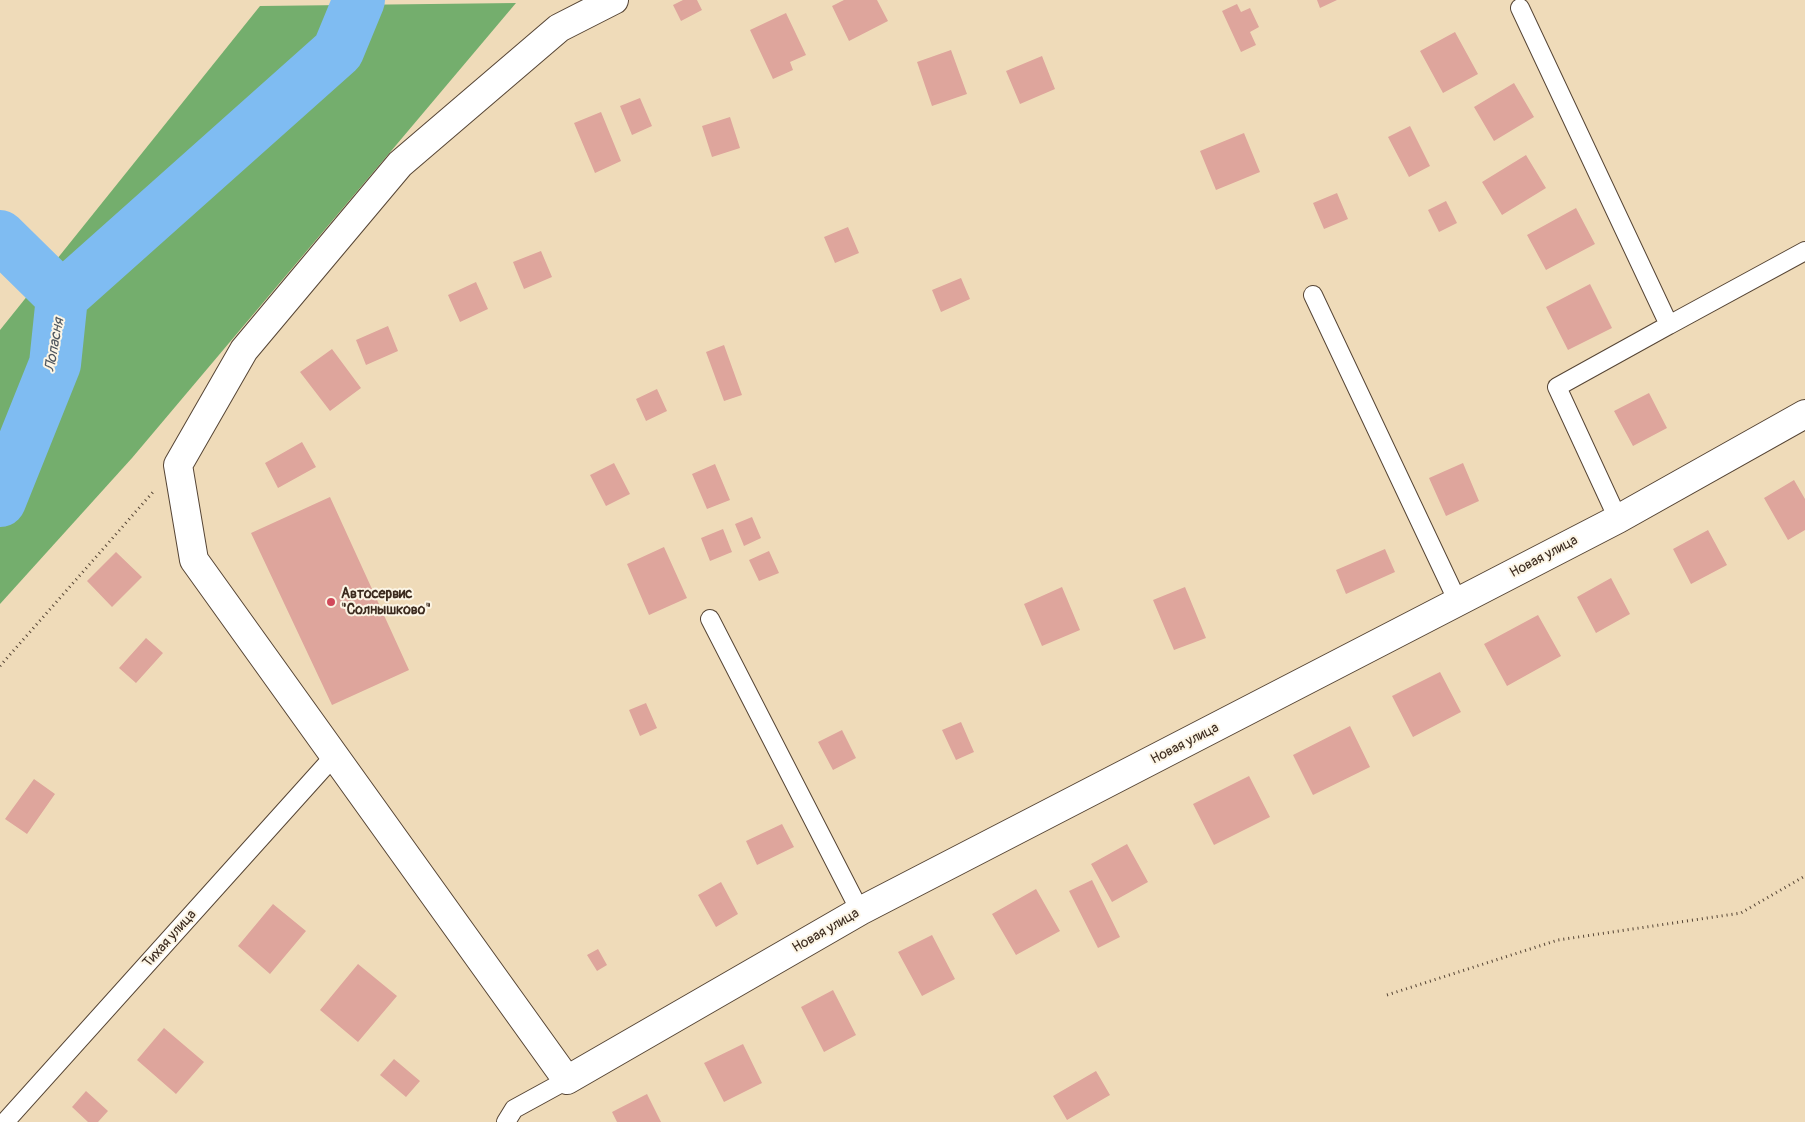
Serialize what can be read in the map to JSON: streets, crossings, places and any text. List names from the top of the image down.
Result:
{
  "streets": {
    "street": ["Новая улица"],
    "lane": ["Тихая улица"]
  },
  "water": ["Лопасня"],
  "places": ["Автосервис \"Солнышково\""]
}
